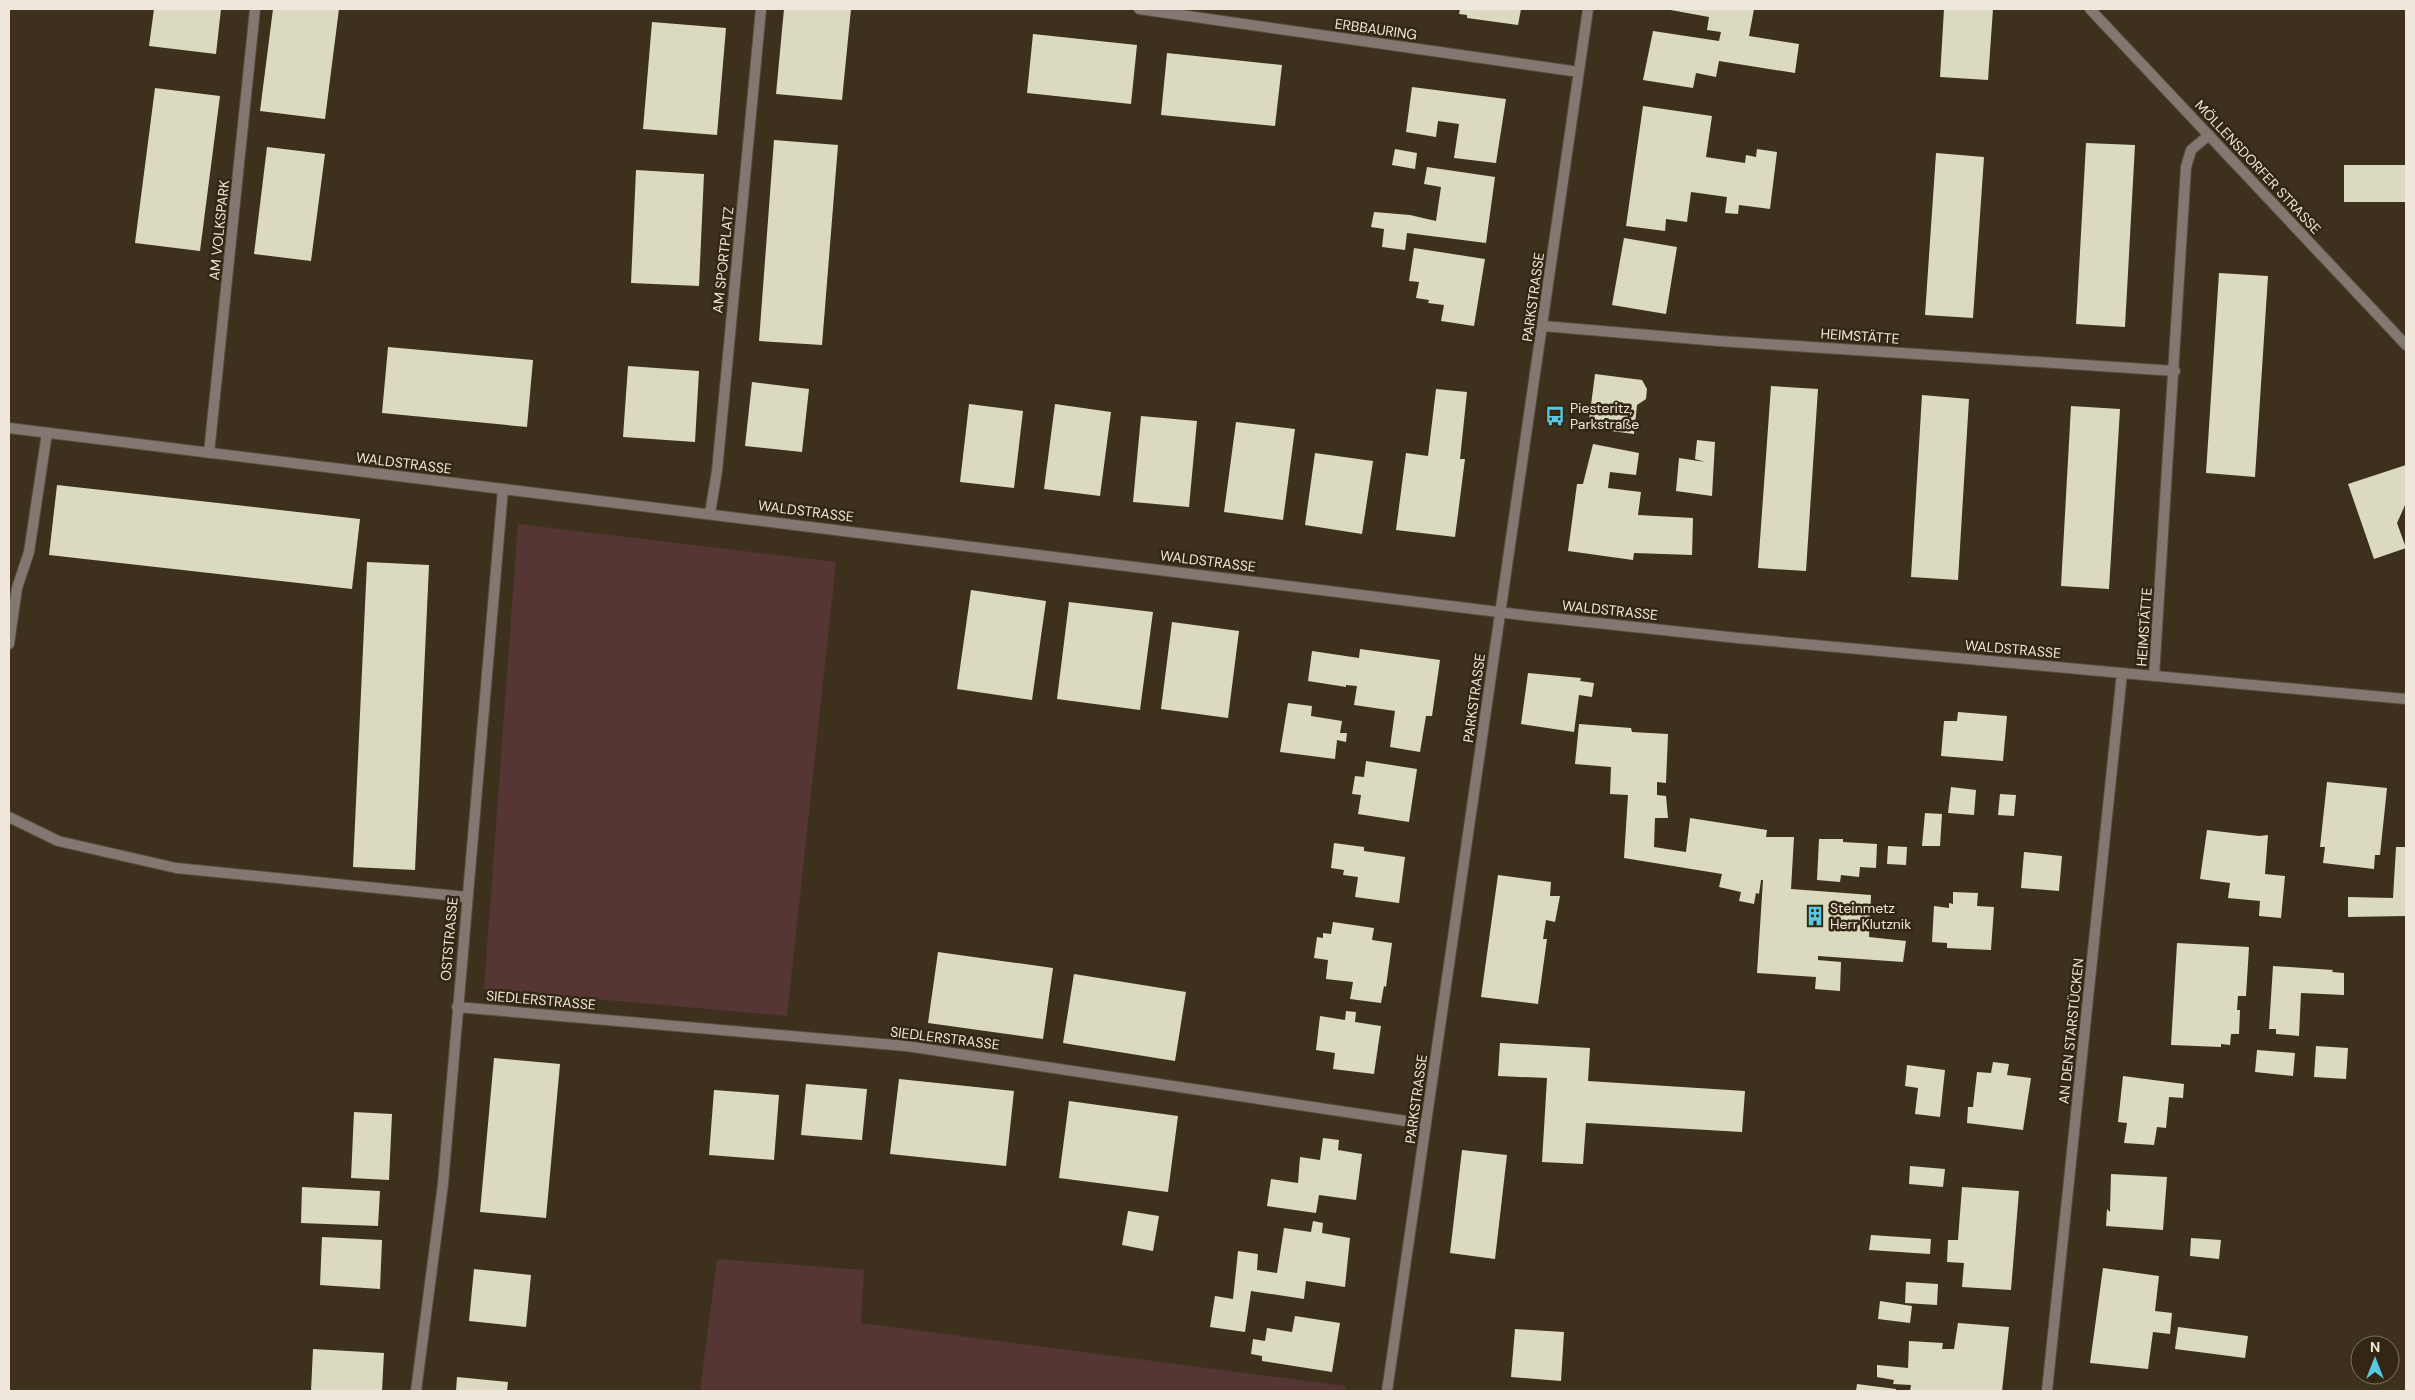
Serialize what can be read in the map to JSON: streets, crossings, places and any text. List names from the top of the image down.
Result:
{
  "streets": {
    "street": [
      "ERBBAURING",
      "MÖLLENSDORFER STRASSE",
      "AM VOLKSPARK",
      "AM SPORTPLATZ",
      "PARKSTRASSE",
      "HEIMSTÄTTE",
      "WALDSTRASSE",
      "OSTSTRASSE",
      "SIEDLERSTRASSE",
      "AN DEN STARSTÜCKEN"
    ]
  },
  "crossings": [
    ["ERBBAURING", "PARKSTRASSE"],
    ["MÖLLENSDORFER STRASSE", "HEIMSTÄTTE"],
    ["AM VOLKSPARK", "WALDSTRASSE"],
    ["AM SPORTPLATZ", "WALDSTRASSE"],
    ["PARKSTRASSE", "HEIMSTÄTTE"],
    ["PARKSTRASSE", "WALDSTRASSE"],
    ["PARKSTRASSE", "SIEDLERSTRASSE"],
    ["HEIMSTÄTTE", "WALDSTRASSE"],
    ["WALDSTRASSE", "OSTSTRASSE"],
    ["WALDSTRASSE", "AN DEN STARSTÜCKEN"],
    ["OSTSTRASSE", "SIEDLERSTRASSE"]
  ],
  "places": {
    "bus stop": ["Piesteritz, Parkstraße"],
    "building": ["Steinmetz Herr Klutznik"]
  },
  "north": "top"
}
